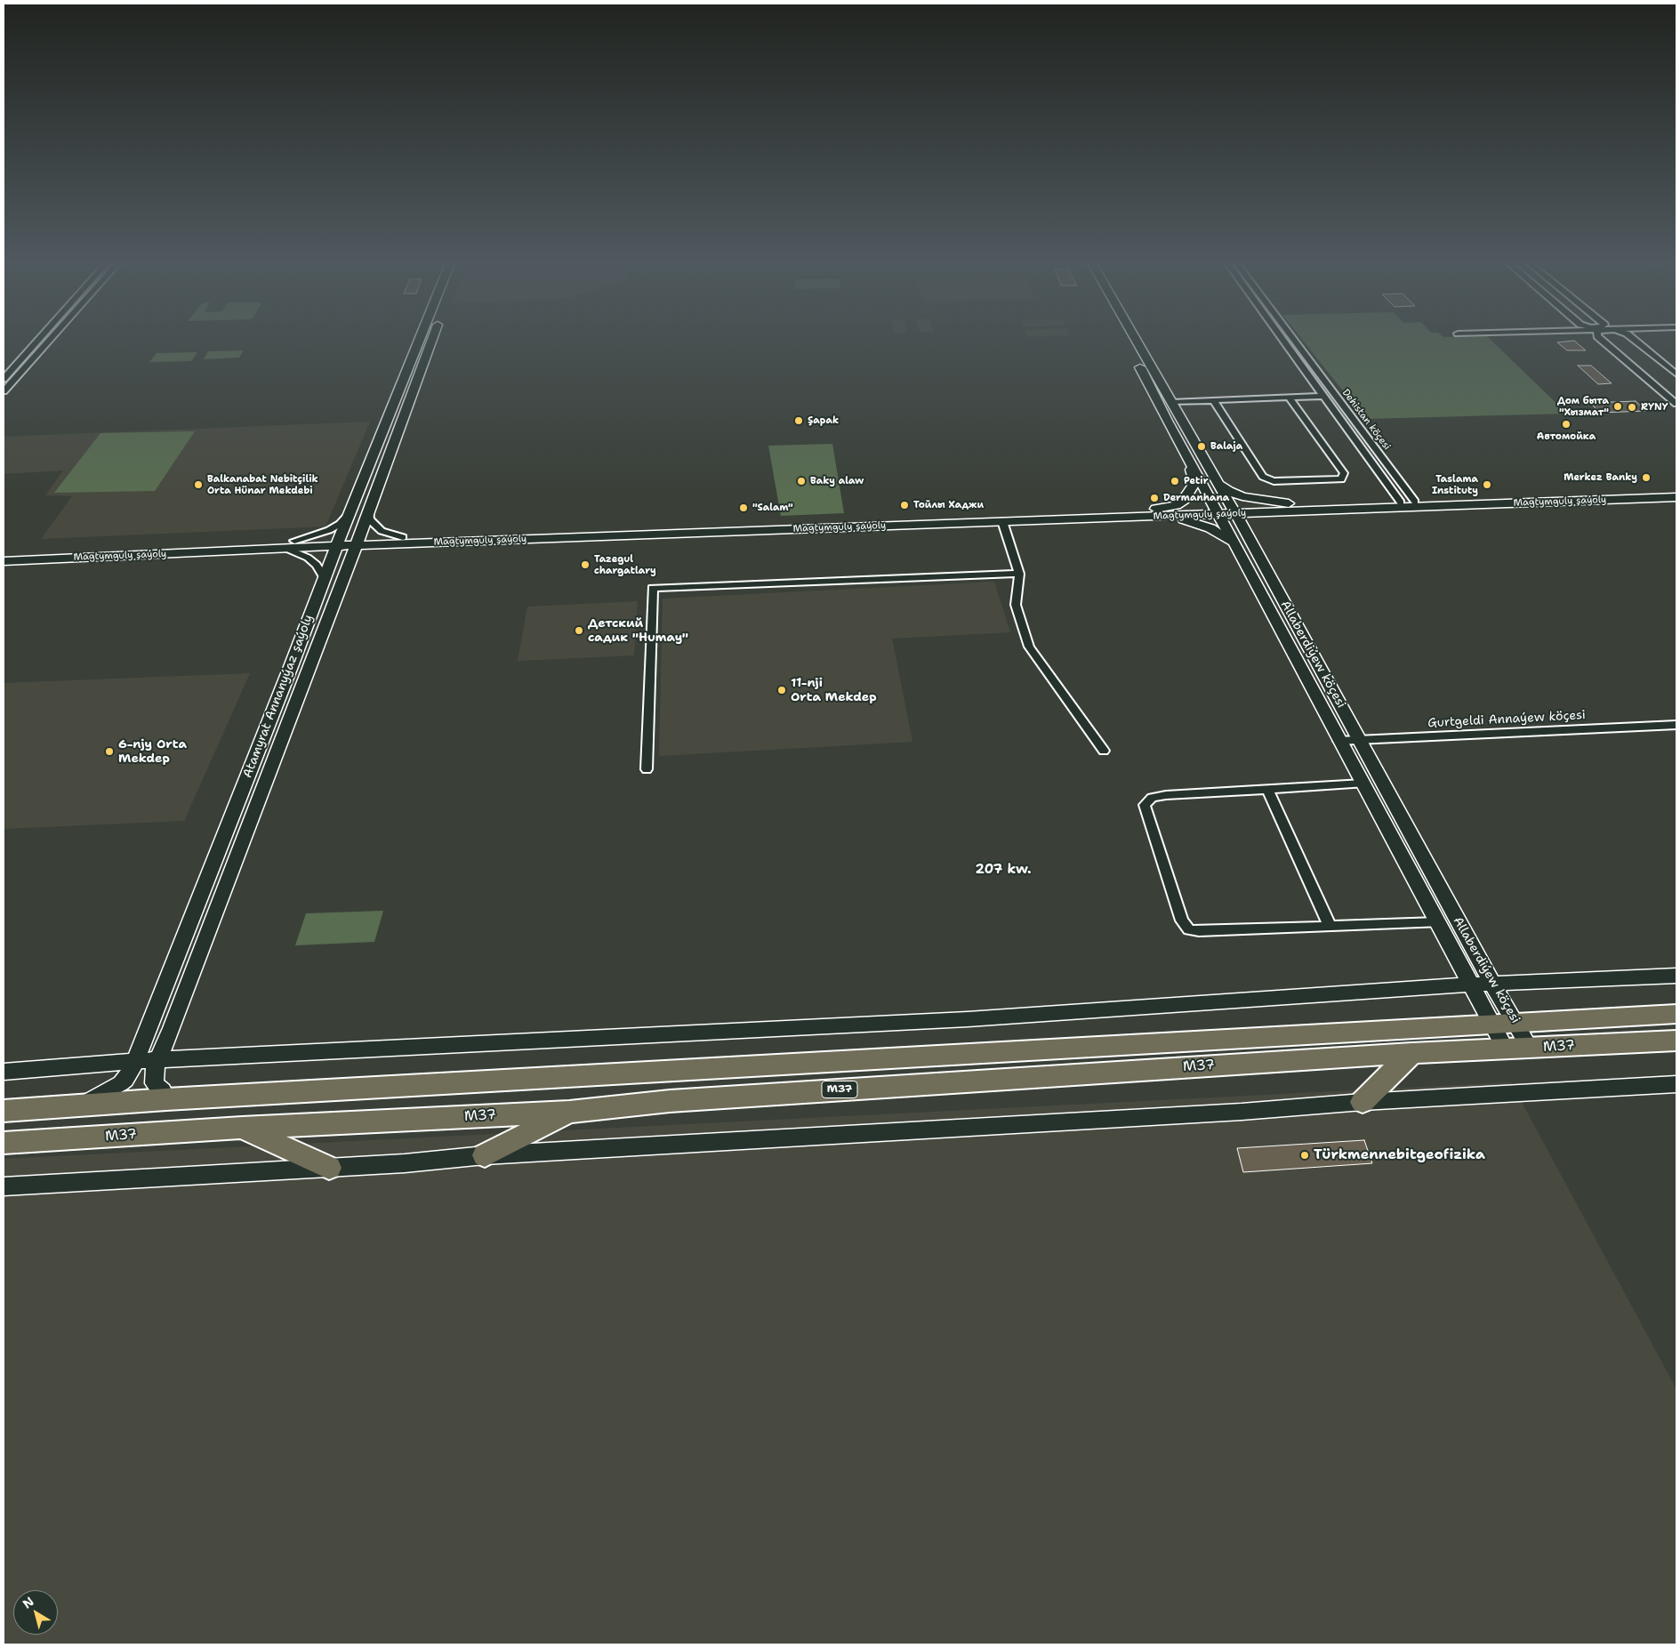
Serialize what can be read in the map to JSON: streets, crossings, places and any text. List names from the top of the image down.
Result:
{
  "streets": {
    "highway": ["M37"],
    "street": [
      "Dehistan köçesi",
      "Magtymguly şaýoly",
      "Allaberdiýew köçesi",
      "Atamyrat Annanyýaz şaýoly",
      "Gurtgeldi Annaýew köçesi"
    ]
  },
  "crossings": [
    ["Dehistan köçesi", "Magtymguly şaýoly"],
    ["Magtymguly şaýoly", "Allaberdiýew köçesi"],
    ["Magtymguly şaýoly", "Atamyrat Annanyýaz şaýoly"],
    ["Allaberdiýew köçesi", "Gurtgeldi Annaýew köçesi"],
    ["Allaberdiýew köçesi", "M37"],
    ["Atamyrat Annanyýaz şaýoly", "M37"]
  ],
  "districts": ["207 kw."],
  "places": [
    "Дом быта \"Хызмат\"",
    "RYNY",
    "Şapak",
    "Автомойка",
    "Balaja",
    "Merkez Banky",
    "Baky alaw",
    "Petir",
    "Balkanabat Nebitçilik Orta Hünar Mekdebi",
    "Taslama Instituty",
    "Dermanhana",
    "Тойлы Хаджи",
    "\"Salam\"",
    "Tazegul chargatlary",
    "Детский садик \"Humay\"",
    "11-nji Orta Mekdep",
    "6-njy Orta Mekdep",
    "Türkmennebitgeofizika"
  ],
  "north": "top left"
}
